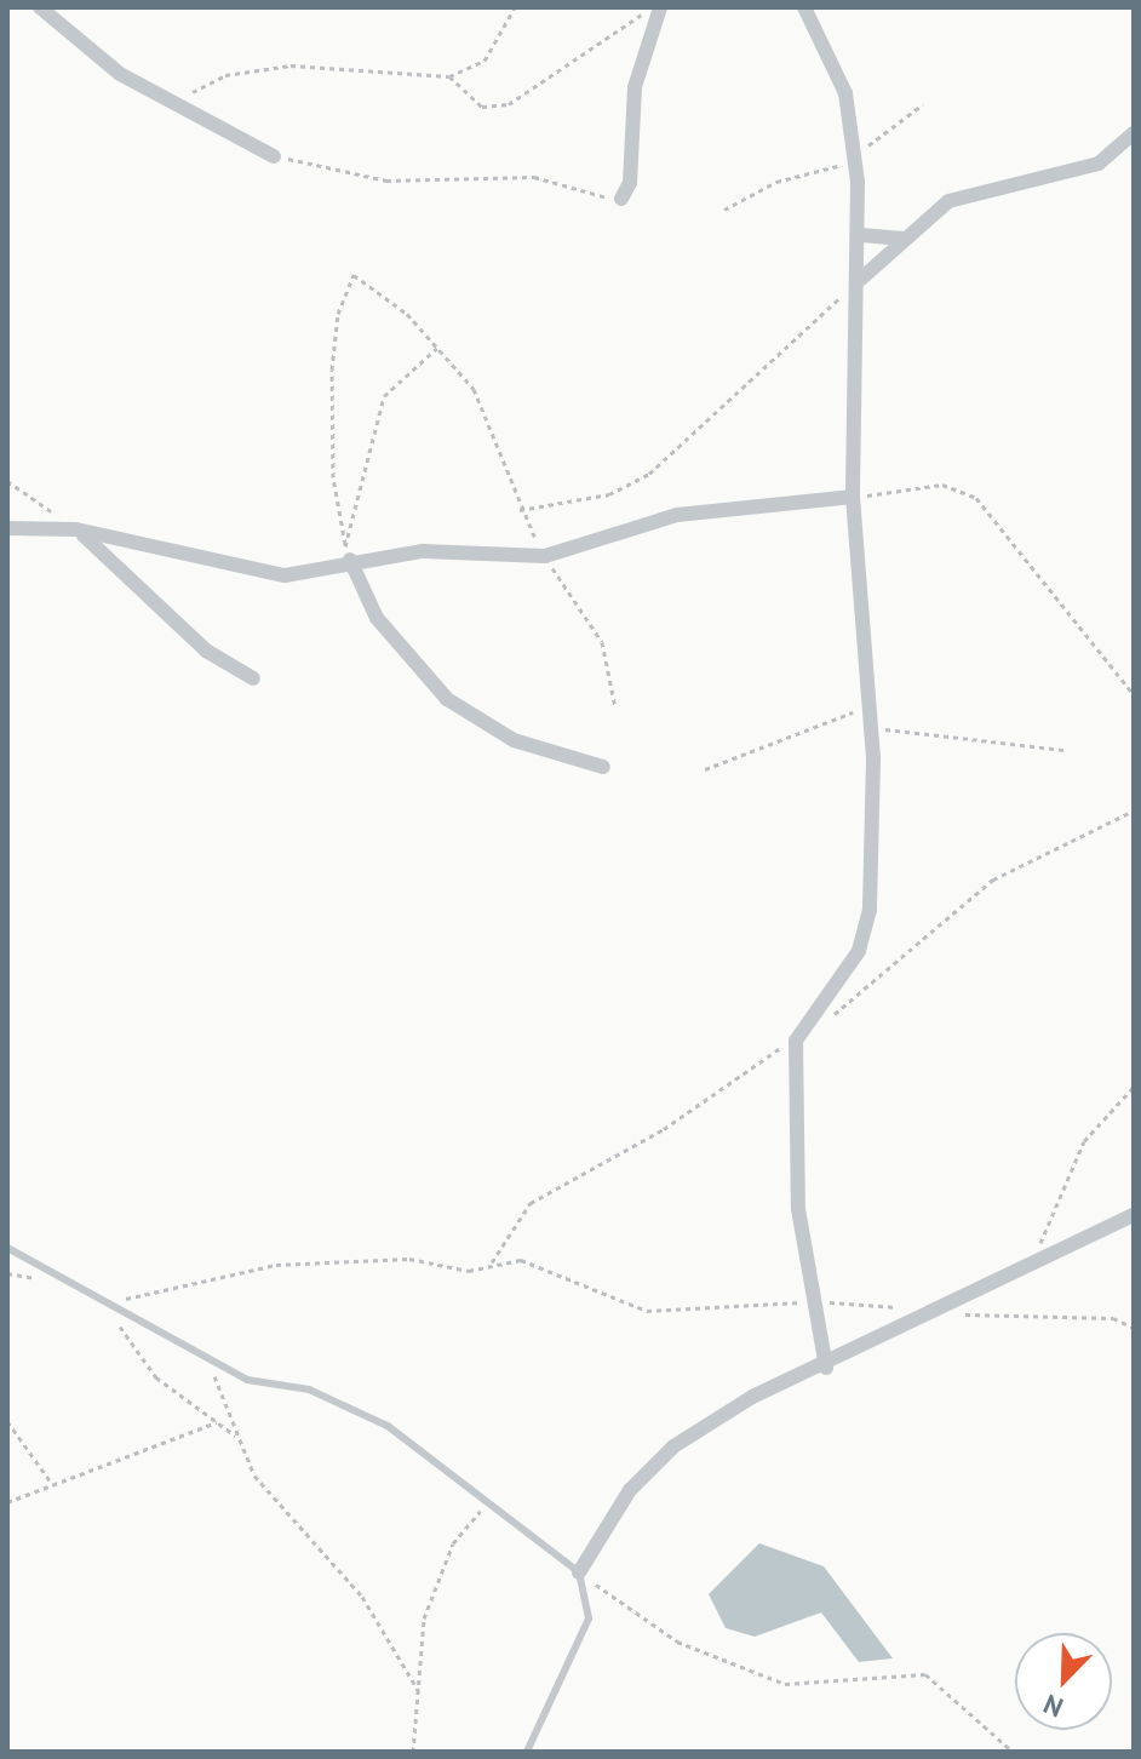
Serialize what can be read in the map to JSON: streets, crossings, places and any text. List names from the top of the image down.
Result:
{
  "north": "bottom left"
}
